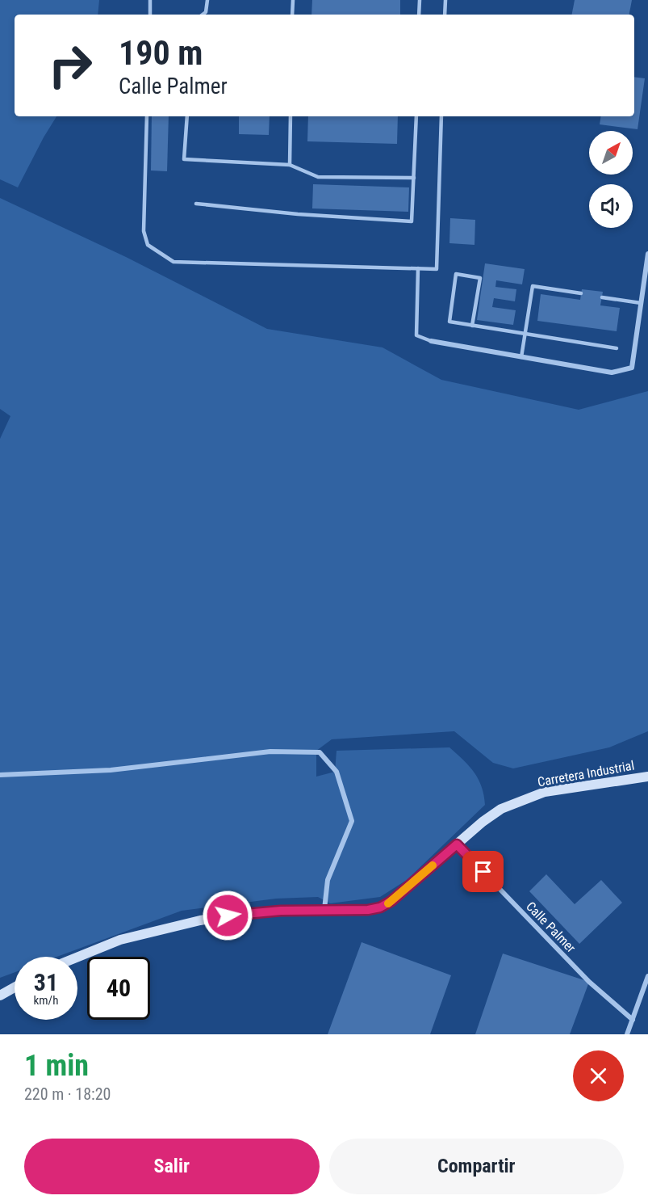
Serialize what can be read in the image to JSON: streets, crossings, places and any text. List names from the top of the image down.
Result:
{
  "streets": {
    "street": ["Carretera Industrial", "Calle Palmer"]
  },
  "crossings": [
    ["Carretera Industrial", "Calle Palmer"]
  ],
  "north": "top right",
  "page": {
    "turn": ["190 m", "Calle Palmer"],
    "speed": "31 km/h",
    "limit": "40",
    "heading": ["1 min", "220 m · 18:20"],
    "buttons": ["Salir", "Compartir"]
  }
}
